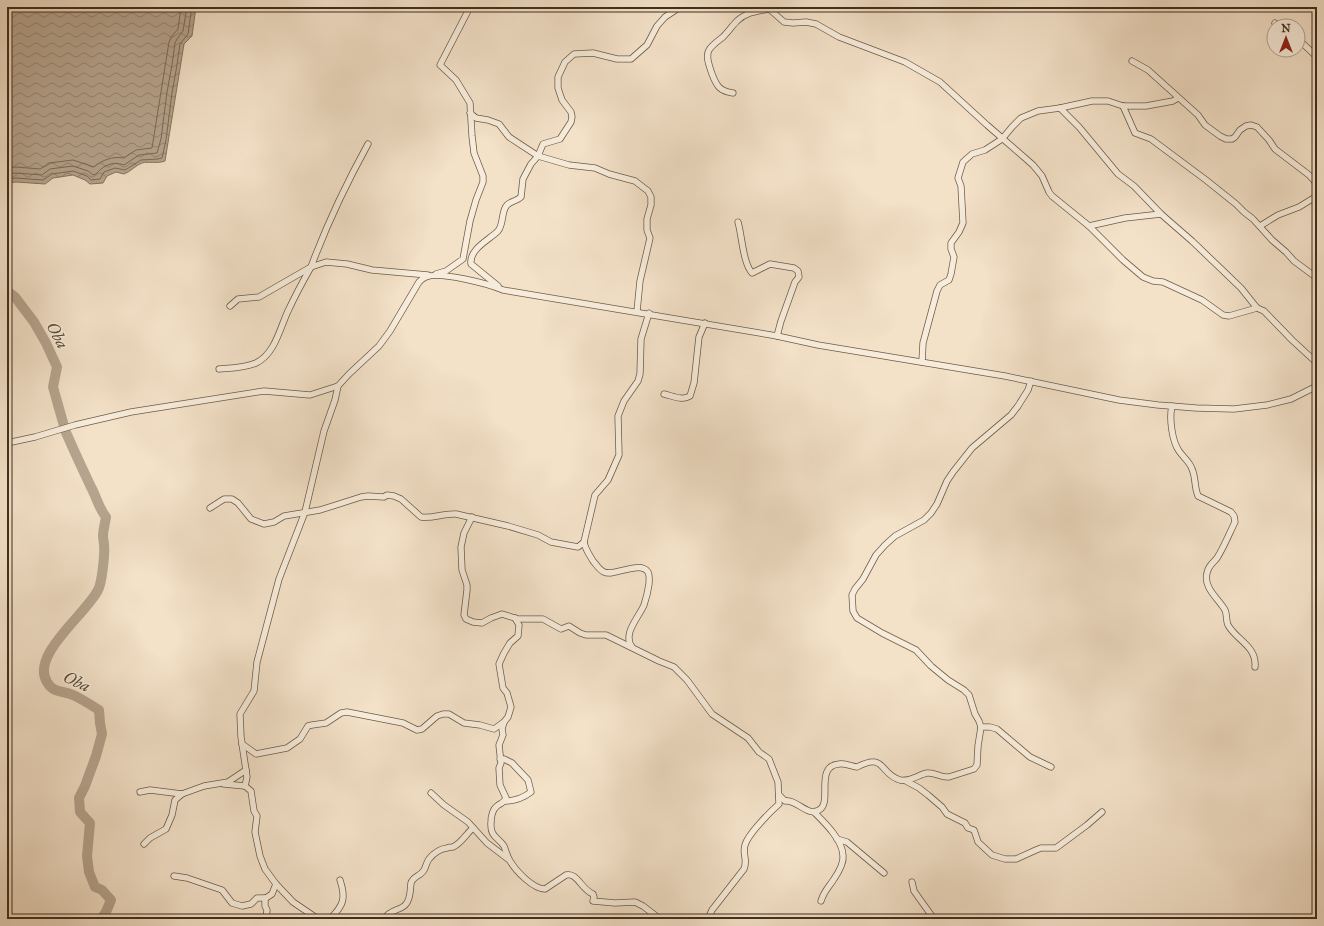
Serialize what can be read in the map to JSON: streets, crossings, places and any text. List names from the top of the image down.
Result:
{
  "water": ["Oba"],
  "north": "top"
}
